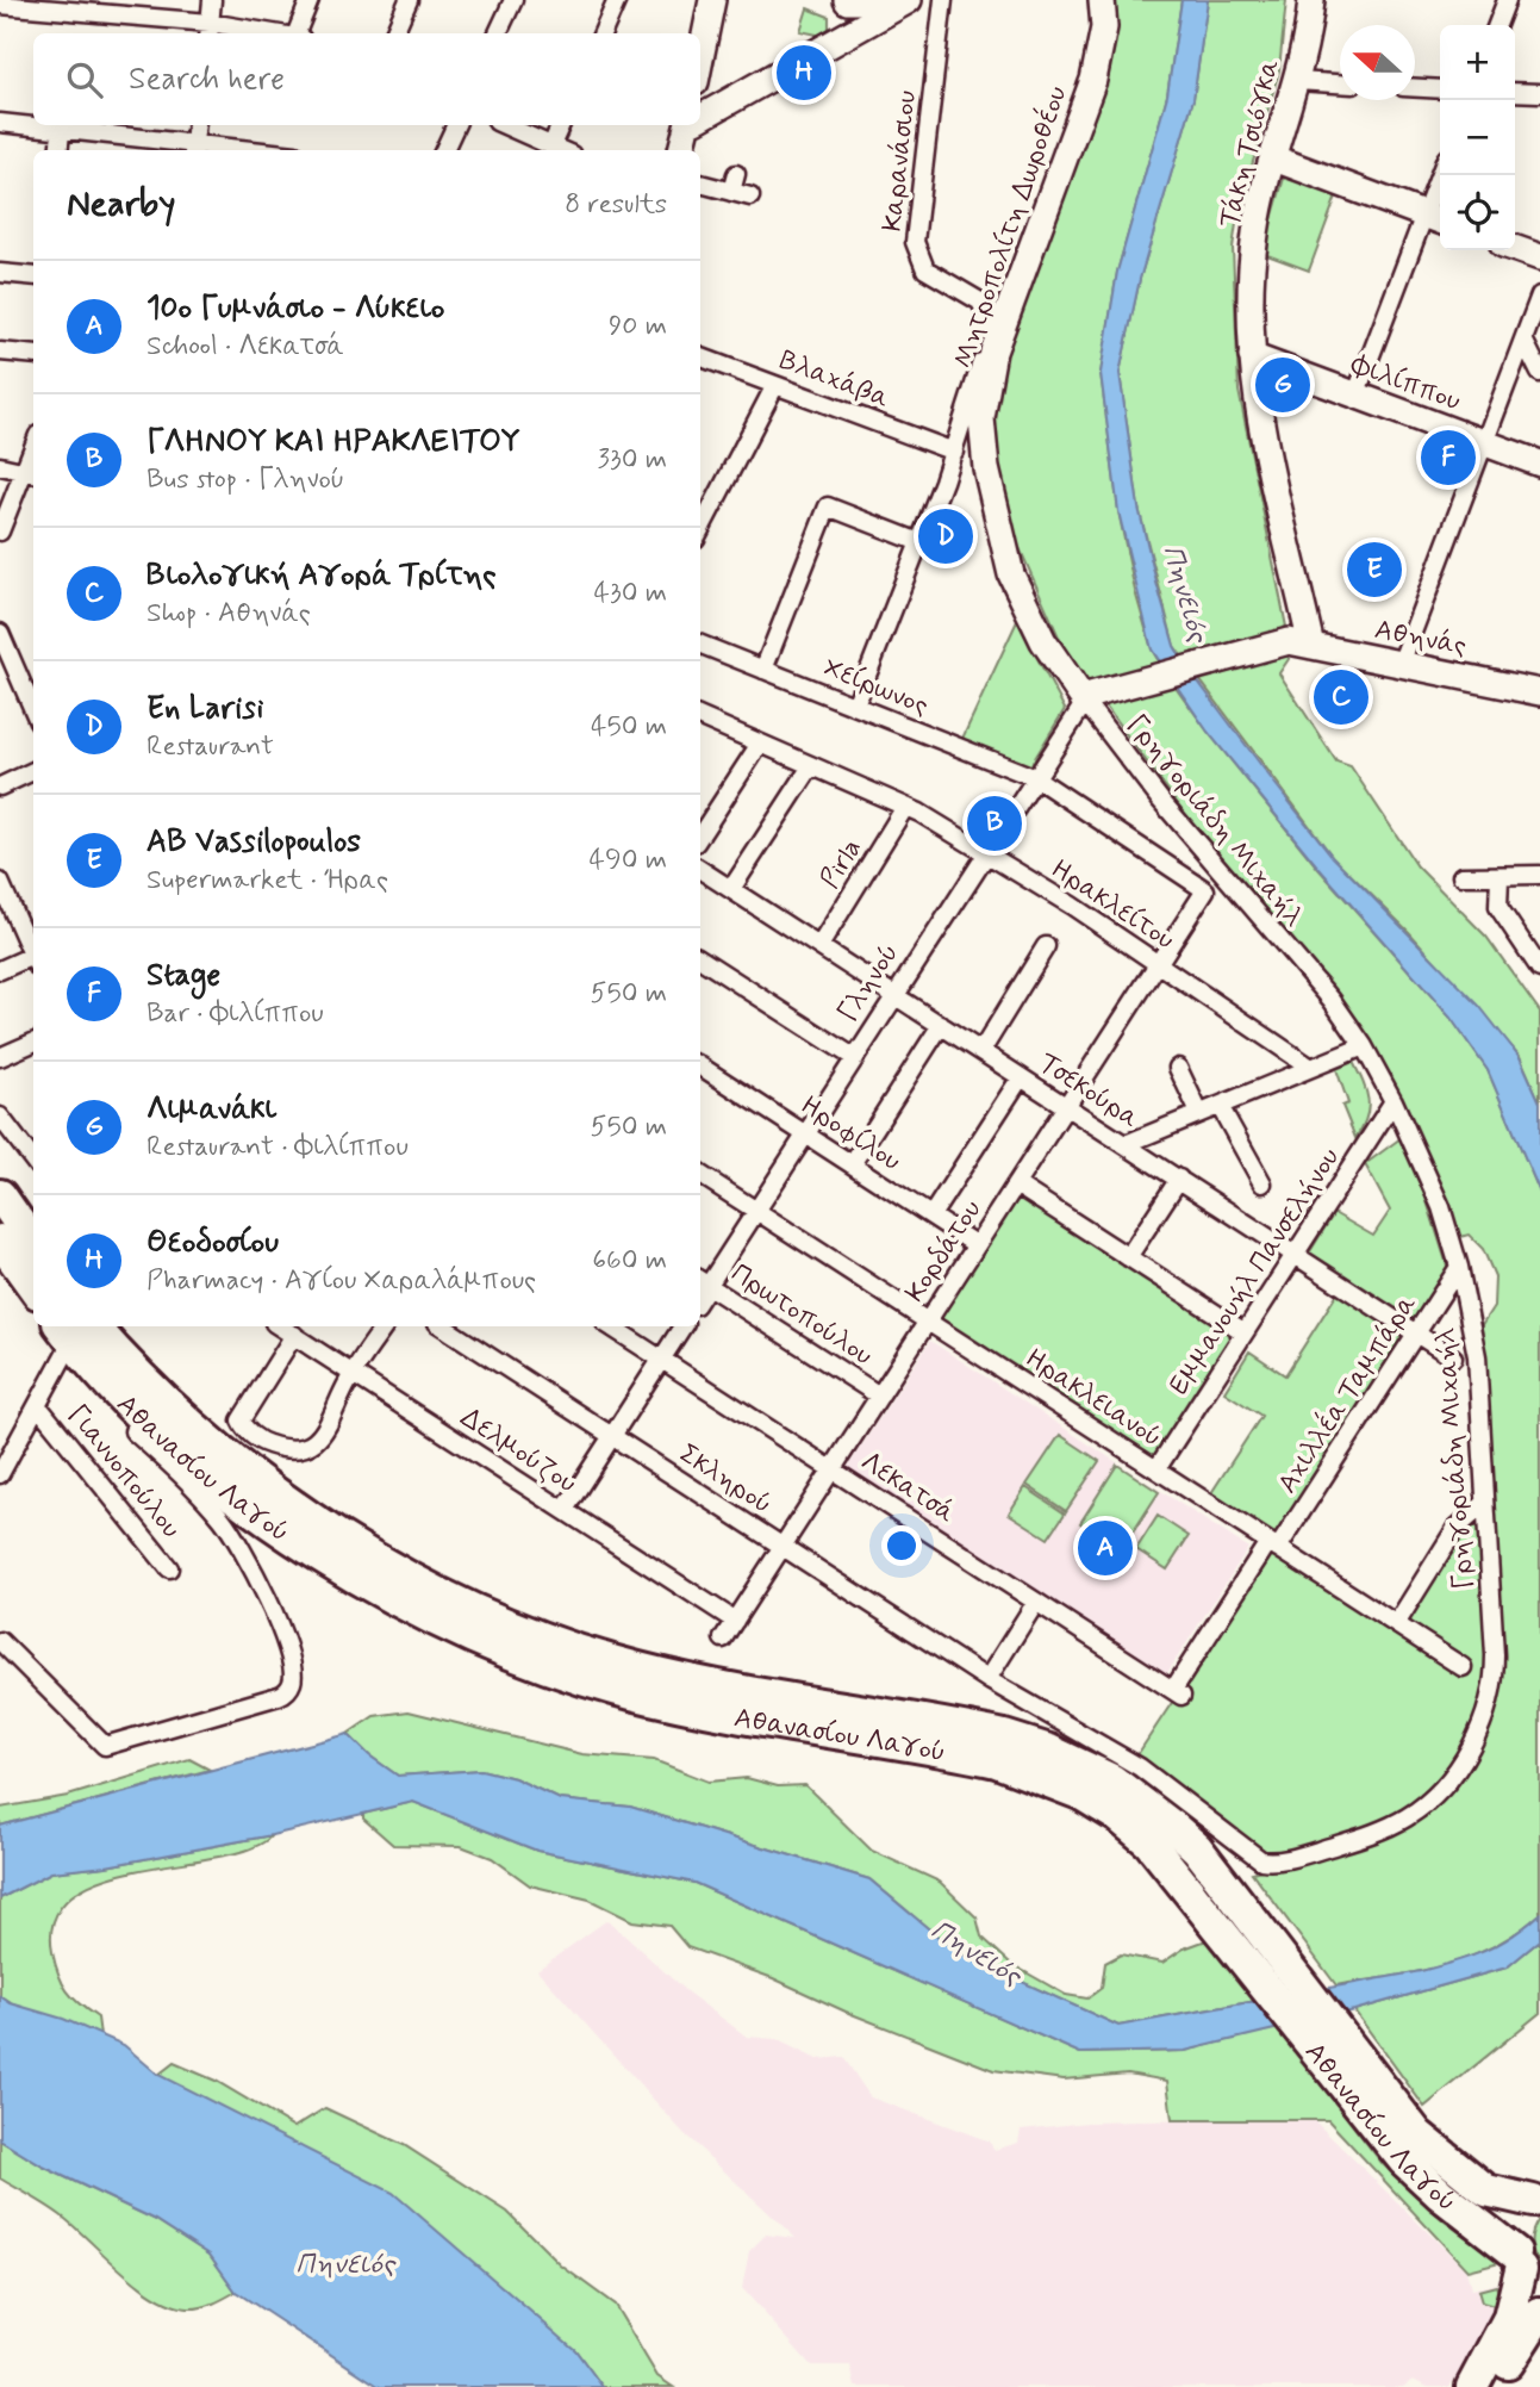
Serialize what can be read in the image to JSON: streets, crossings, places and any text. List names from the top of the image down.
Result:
{
  "streets": {
    "highway": ["Αθανασίου Λαγού"],
    "street": [
      "Τάκη Τσιόγκα",
      "Καρανάσιου",
      "Μητροπολίτη Δωροθέου",
      "Βλαχάβα",
      "Φιλίππου",
      "Αθηνάς",
      "Χείρωνος",
      "Γρηγοριάδη Μιχαήλ",
      "Pirla",
      "Ηρακλείτου",
      "Γληνού",
      "Τσεκούρα",
      "Ηροφίλου",
      "Κορδάτου",
      "Εμμανουήλ Πανσελήνου",
      "Πρωτοπούλου",
      "Αχιλλέα Ταμπάρα",
      "Ηρακλειανού",
      "Δελμούζου",
      "Γιαννοπούλου",
      "Σκληρού",
      "Λεκατσά"
    ]
  },
  "crossings": [
    ["Τάκη Τσιόγκα", "Φιλίππου"],
    ["Τάκη Τσιόγκα", "Αθηνάς"],
    ["Καρανάσιου", "Μητροπολίτη Δωροθέου"],
    ["Μητροπολίτη Δωροθέου", "Βλαχάβα"],
    ["Μητροπολίτη Δωροθέου", "Χείρωνος"],
    ["Μητροπολίτη Δωροθέου", "Γρηγοριάδη Μιχαήλ"],
    ["Μητροπολίτη Δωροθέου", "Γληνού"],
    ["Χείρωνος", "Γληνού"],
    ["Χείρωνος", "Κορδάτου"],
    ["Γρηγοριάδη Μιχαήλ", "Γληνού"],
    ["Γρηγοριάδη Μιχαήλ", "Εμμανουήλ Πανσελήνου"],
    ["Γρηγοριάδη Μιχαήλ", "Αχιλλέα Ταμπάρα"],
    ["Γρηγοριάδη Μιχαήλ", "Σκληρού"],
    ["Pirla", "Ηρακλείτου"],
    ["Pirla", "Τσεκούρα"],
    ["Ηρακλείτου", "Γληνού"],
    ["Ηρακλείτου", "Κορδάτου"],
    ["Γληνού", "Τσεκούρα"],
    ["Γληνού", "Ηροφίλου"],
    ["Γληνού", "Πρωτοπούλου"],
    ["Γληνού", "Ηρακλειανού"],
    ["Τσεκούρα", "Κορδάτου"],
    ["Τσεκούρα", "Εμμανουήλ Πανσελήνου"],
    ["Τσεκούρα", "Αχιλλέα Ταμπάρα"],
    ["Ηροφίλου", "Κορδάτου"],
    ["Κορδάτου", "Πρωτοπούλου"],
    ["Κορδάτου", "Ηρακλειανού"],
    ["Κορδάτου", "Δελμούζου"],
    ["Κορδάτου", "Σκληρού"],
    ["Κορδάτου", "Λεκατσά"],
    ["Εμμανουήλ Πανσελήνου", "Ηρακλειανού"],
    ["Αχιλλέα Ταμπάρα", "Ηρακλειανού"],
    ["Αχιλλέα Ταμπάρα", "Λεκατσά"]
  ],
  "water": ["Πηνειός"],
  "north": "left",
  "page": {
    "map_buttons": ["+", "−"],
    "search": "Search here",
    "pins": [
      "H",
      "G",
      "F",
      "D",
      "E",
      "C",
      "B",
      "A"
    ],
    "heading": ["Nearby", "8 results"],
    "list": [
      {
        "mark": "A",
        "name": "10ο Γυμνάσιο - Λύκειο",
        "note": "School · Λεκατσά",
        "value": "90 m"
      },
      {
        "mark": "B",
        "name": "ΓΛΗΝΟΥ ΚΑΙ ΗΡΑΚΛΕΙΤΟΥ",
        "note": "Bus stop · Γληνού",
        "value": "330 m"
      },
      {
        "mark": "C",
        "name": "Βιολογική Αγορά Τρίτης",
        "note": "Shop · Αθηνάς",
        "value": "430 m"
      },
      {
        "mark": "D",
        "name": "En Larisi",
        "note": "Restaurant",
        "value": "450 m"
      },
      {
        "mark": "E",
        "name": "AB Vassilopoulos",
        "note": "Supermarket · Ήρας",
        "value": "490 m"
      },
      {
        "mark": "F",
        "name": "Stage",
        "note": "Bar · Φιλίππου",
        "value": "550 m"
      },
      {
        "mark": "G",
        "name": "Λιμανάκι",
        "note": "Restaurant · Φιλίππου",
        "value": "550 m"
      },
      {
        "mark": "H",
        "name": "Θεοδοσίου",
        "note": "Pharmacy · Αγίου Χαραλάμπους",
        "value": "660 m"
      }
    ]
  }
}
